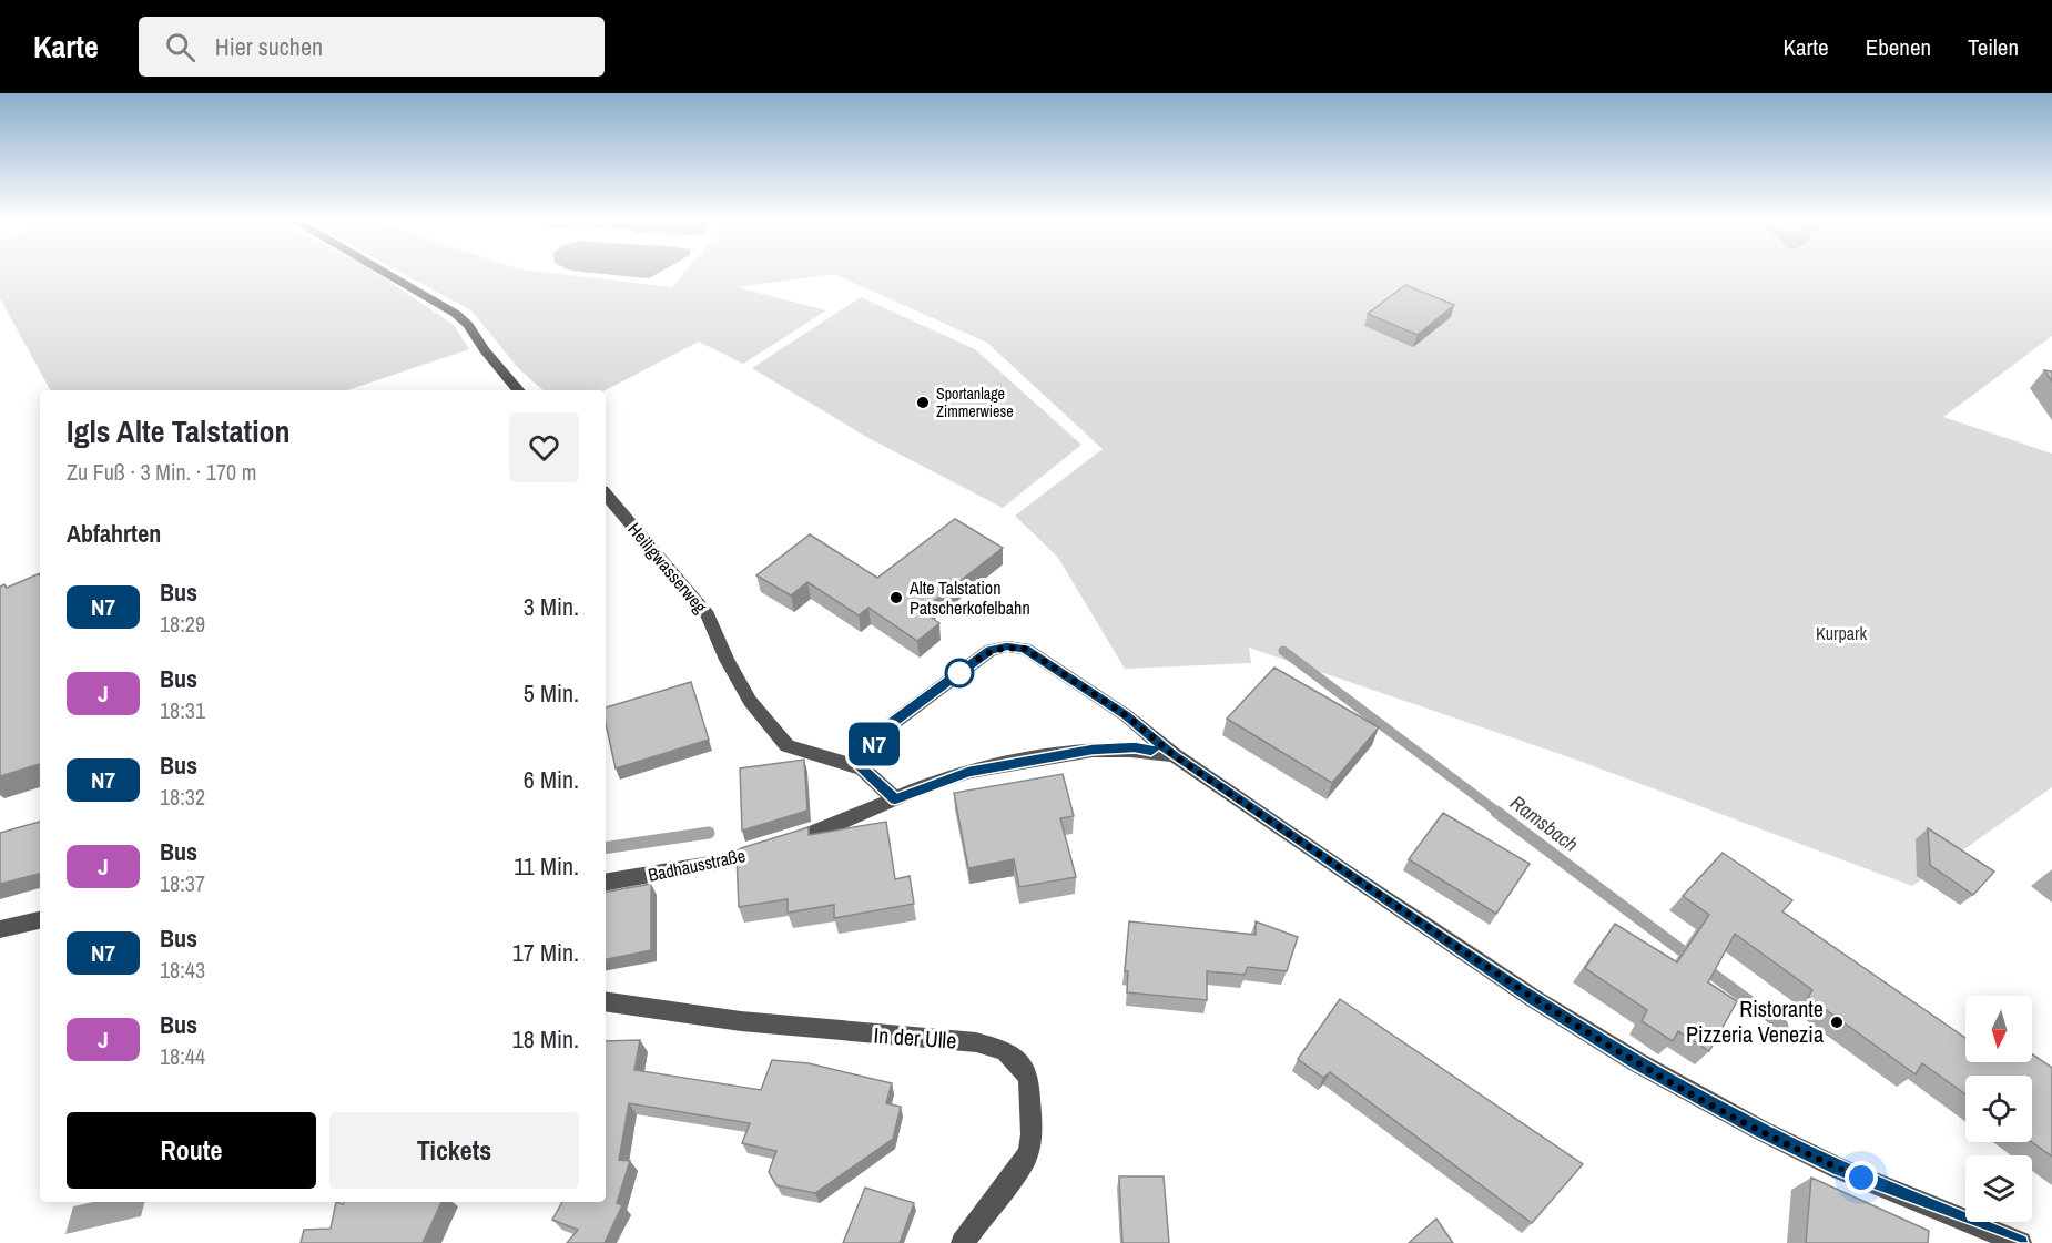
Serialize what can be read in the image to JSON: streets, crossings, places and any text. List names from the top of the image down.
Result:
{
  "streets": {
    "street": ["Heiligwasserweg", "Badhausstraße", "In der Ulle"]
  },
  "crossings": [
    ["Heiligwasserweg", "Badhausstraße"]
  ],
  "water": ["Ramsbach"],
  "parks": ["Kurpark"],
  "places": ["Sportanlage Zimmerwiese", "Alte Talstation Patscherkofelbahn", "Ristorante Pizzeria Venezia"],
  "lines": ["bus line N7"],
  "north": "bottom",
  "page": {
    "header": "Karte",
    "search": "Hier suchen",
    "nav": ["Karte", "Ebenen", "Teilen"],
    "on_map": "N7",
    "heading": [
      ["Igls Alte Talstation", "Zu Fuß · 3 Min. · 170 m"],
      "Abfahrten"
    ],
    "list": [
      {
        "mark": "N7",
        "name": "Bus",
        "note": "18:29",
        "value": "3 Min."
      },
      {
        "mark": "J",
        "name": "Bus",
        "note": "18:31",
        "value": "5 Min."
      },
      {
        "mark": "N7",
        "name": "Bus",
        "note": "18:32",
        "value": "6 Min."
      },
      {
        "mark": "J",
        "name": "Bus",
        "note": "18:37",
        "value": "11 Min."
      },
      {
        "mark": "N7",
        "name": "Bus",
        "note": "18:43",
        "value": "17 Min."
      },
      {
        "mark": "J",
        "name": "Bus",
        "note": "18:44",
        "value": "18 Min."
      }
    ],
    "buttons": ["Route", "Tickets"]
  }
}
